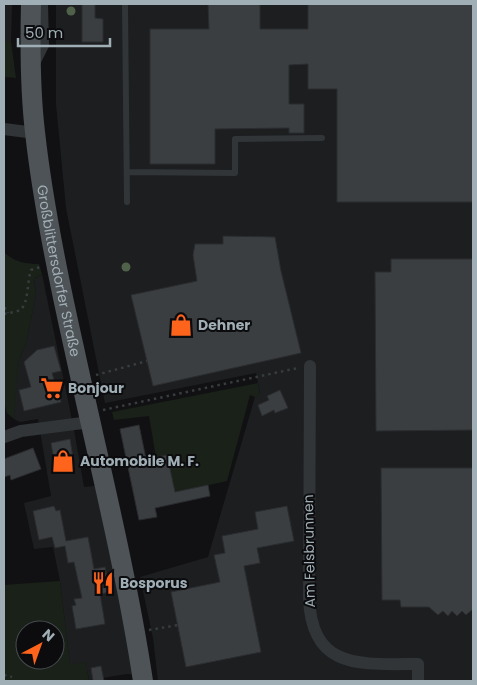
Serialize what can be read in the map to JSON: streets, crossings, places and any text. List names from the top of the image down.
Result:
{
  "streets": {
    "main road": ["Großblittersdorfer Straße"],
    "street": ["Am Felsbrunnen"]
  },
  "places": {
    "shop": ["Dehner", "Automobile M. F."],
    "supermarket": ["Bonjour"],
    "restaurant": ["Bosporus"]
  },
  "scale_bar": "50 m",
  "north": "top right"
}
